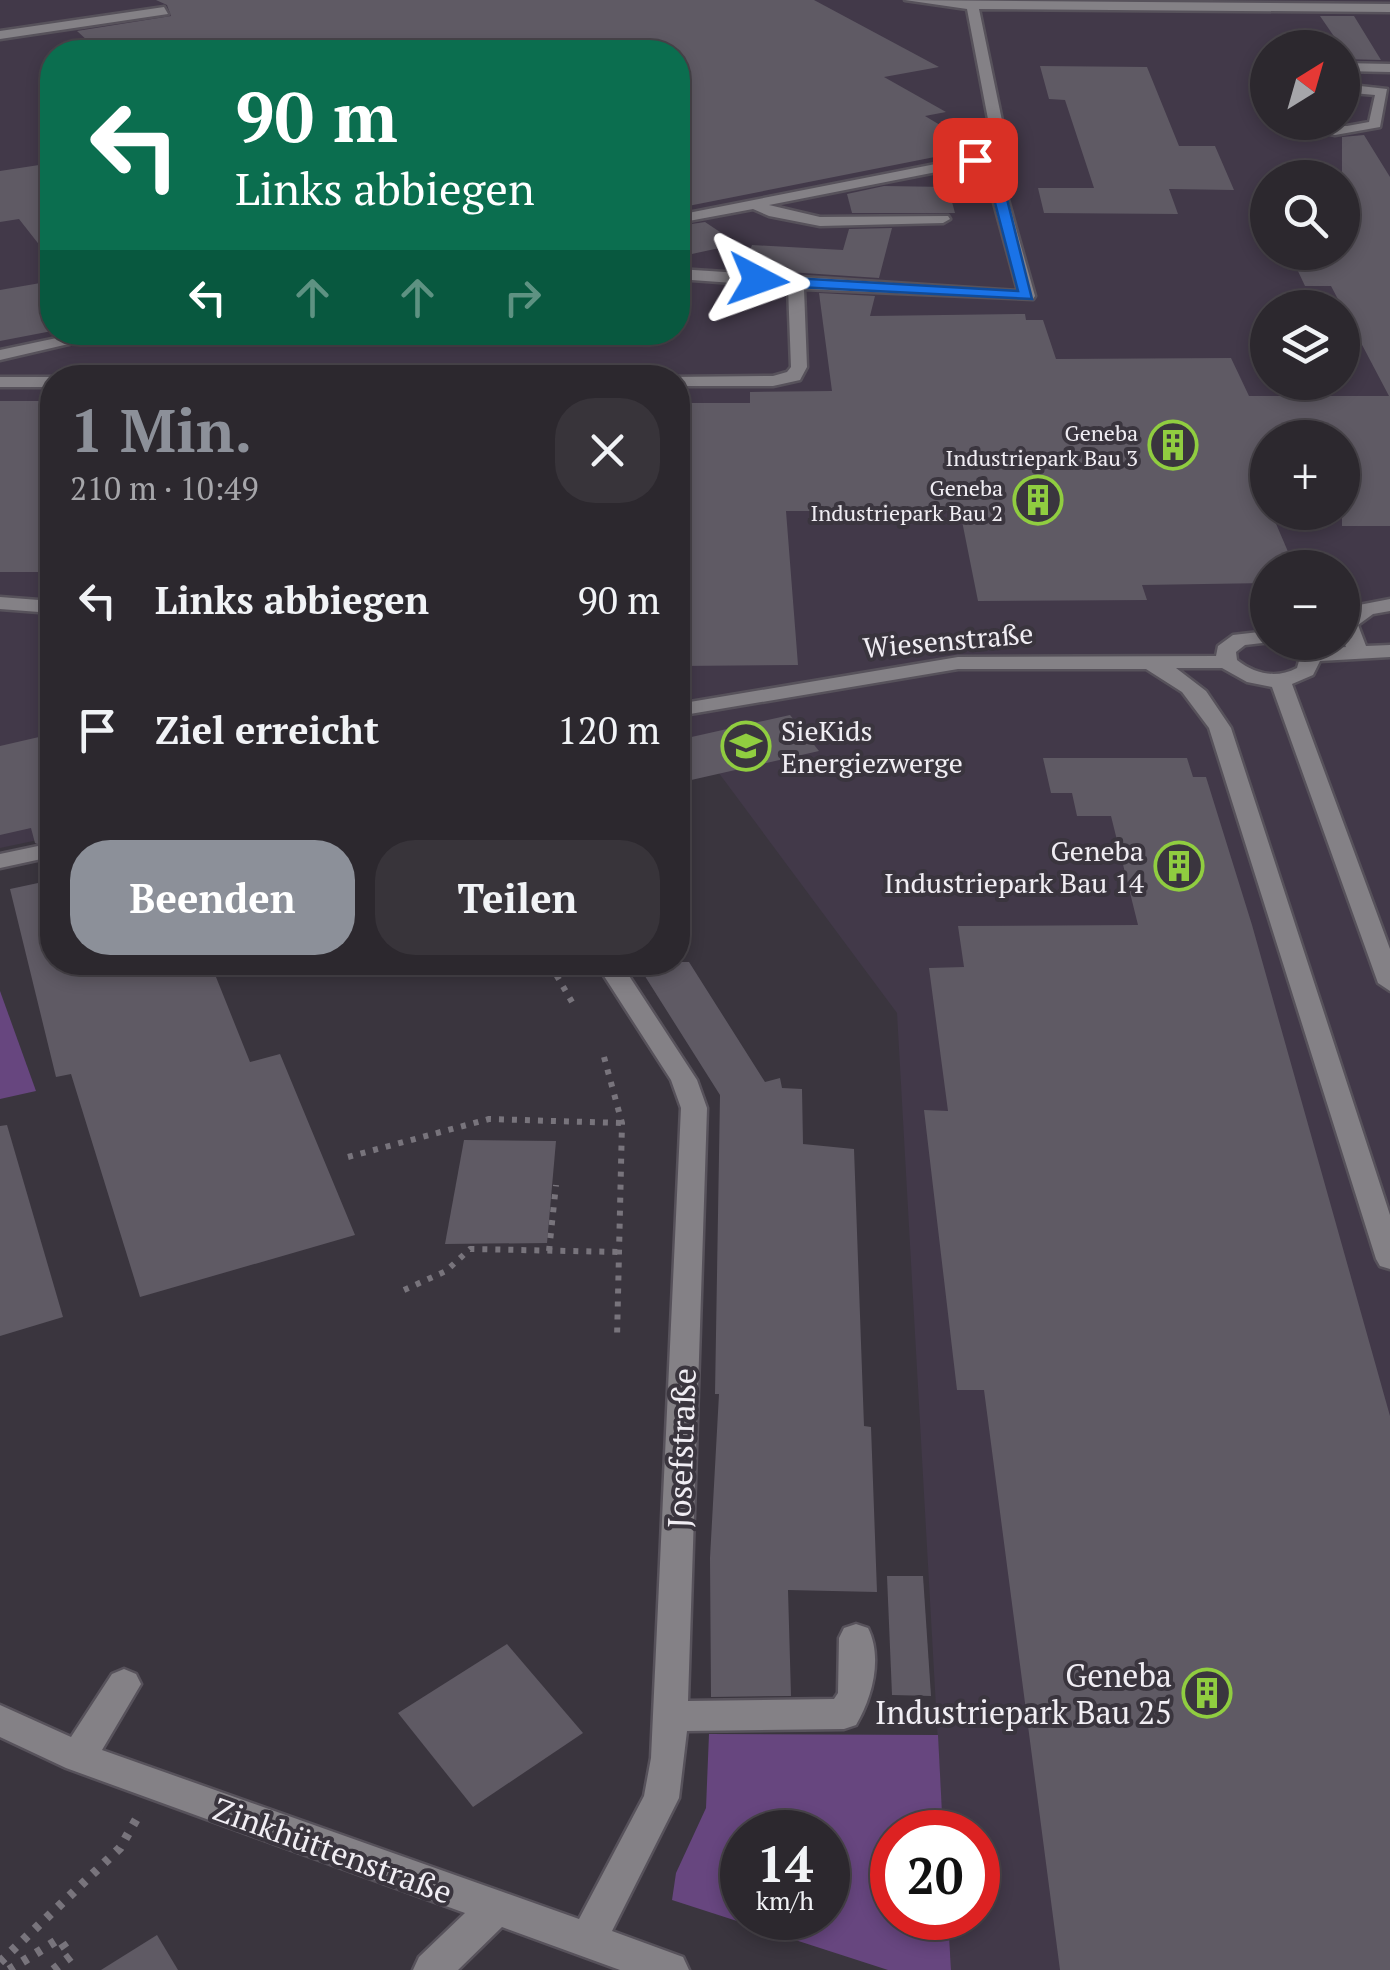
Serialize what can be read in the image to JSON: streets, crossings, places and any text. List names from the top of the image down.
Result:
{
  "streets": {
    "street": ["Wiesenstraße", "Josefstraße", "Zinkhüttenstraße"]
  },
  "crossings": [
    ["Josefstraße", "Zinkhüttenstraße"]
  ],
  "places": {
    "building": [
      "Geneba Industriepark Bau 3",
      "Geneba Industriepark Bau 2",
      "Geneba Industriepark Bau 14",
      "Geneba Industriepark Bau 25"
    ],
    "school or university": ["SieKids Energiezwerge"]
  },
  "north": "top right",
  "page": {
    "map_buttons": ["+", "−"],
    "turn": ["90 m", "Links abbiegen"],
    "heading": ["1 Min.", "210 m · 10:49"],
    "list": [
      {
        "name": "Links abbiegen",
        "value": "90 m"
      },
      {
        "name": "Ziel erreicht",
        "value": "120 m"
      }
    ],
    "buttons": ["Beenden", "Teilen"],
    "speed": "14 km/h",
    "limit": "20"
  }
}
